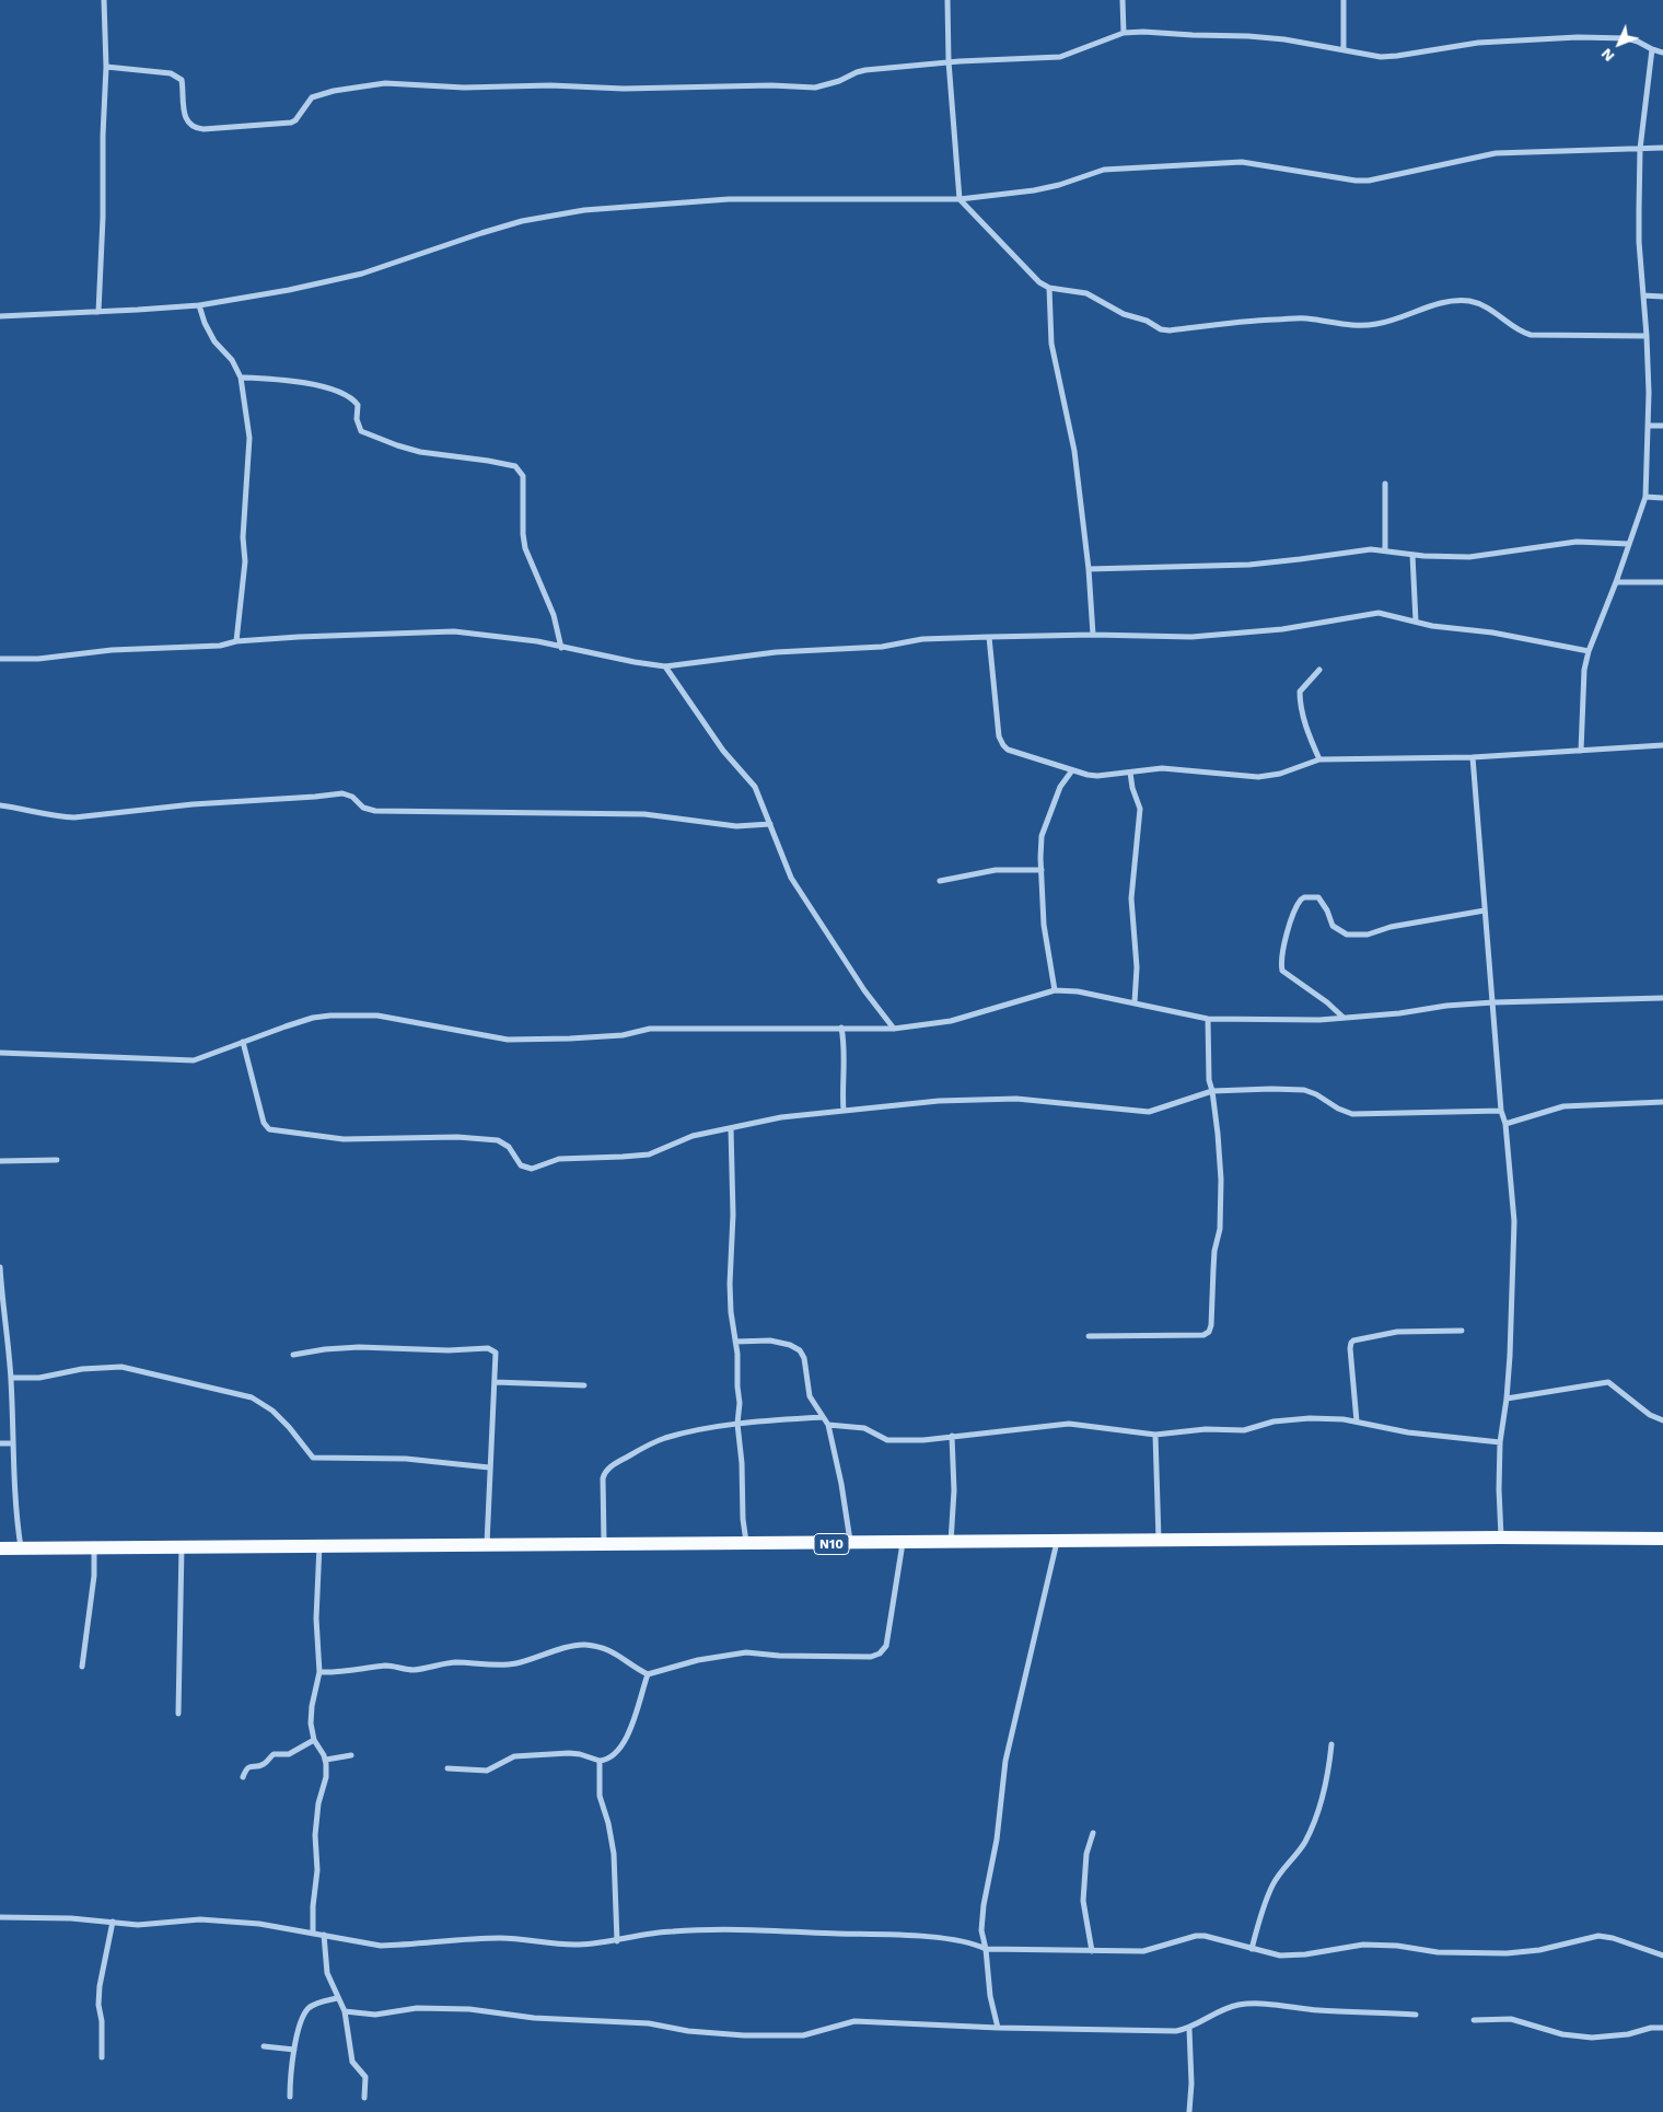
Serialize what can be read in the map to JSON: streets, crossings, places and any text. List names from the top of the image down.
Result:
{
  "streets": {
    "main road": ["N10"]
  },
  "north": "bottom left"
}
